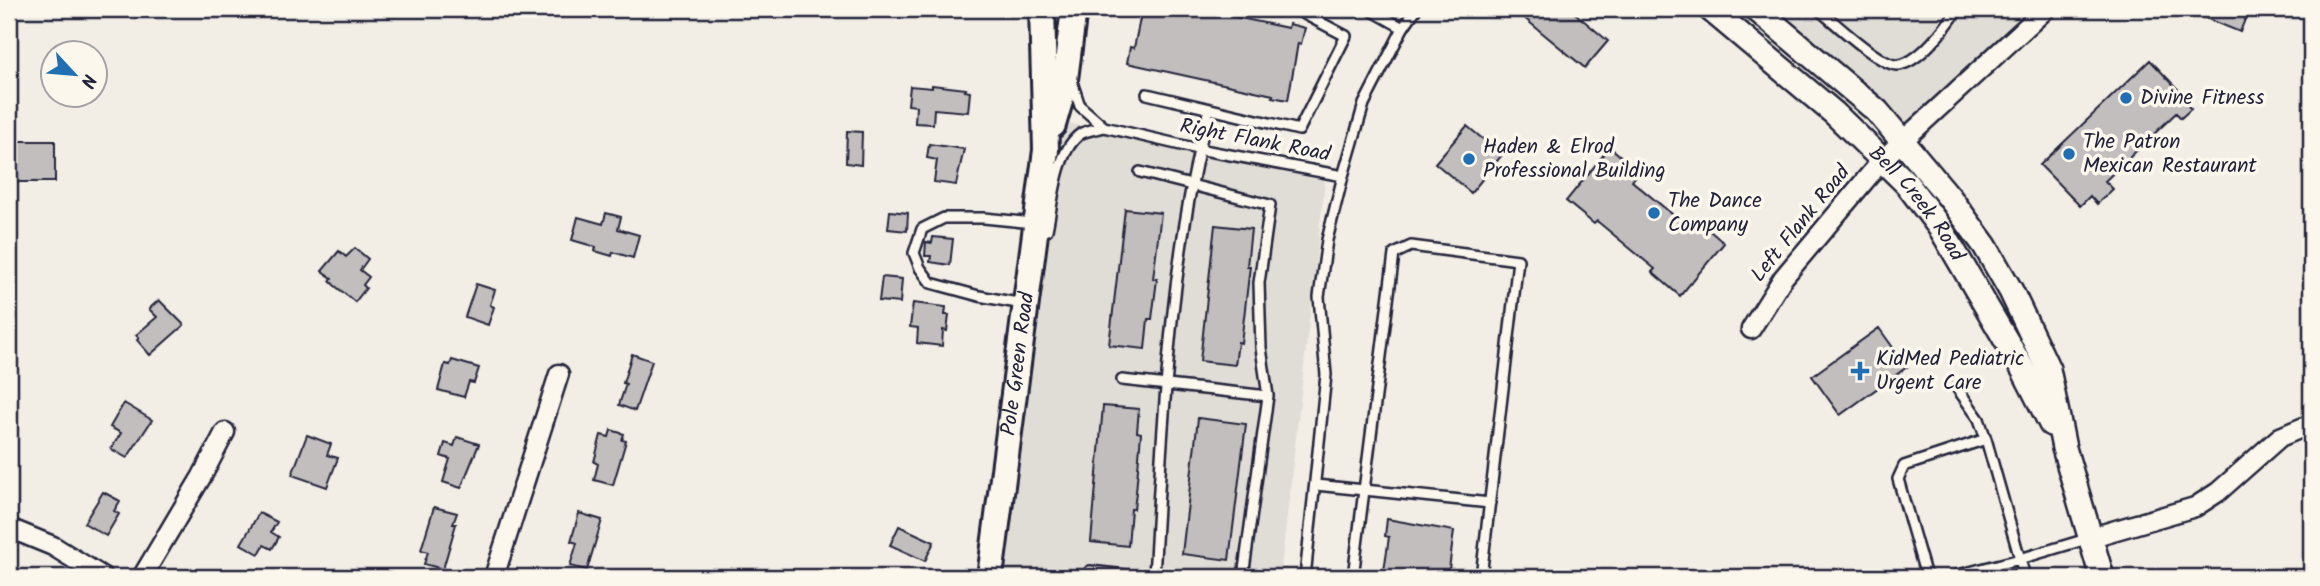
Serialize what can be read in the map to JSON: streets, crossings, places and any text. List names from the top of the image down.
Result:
{
  "streets": {
    "main road": ["Pole Green Road"],
    "street": ["Bell Creek Road", "Left Flank Road"],
    "lane": ["Right Flank Road"]
  },
  "crossings": [
    ["Bell Creek Road", "Left Flank Road"]
  ],
  "places": {
    "other": [
      "Divine Fitness",
      "The Patron Mexican Restaurant",
      "Haden & Elrod Professional Building",
      "The Dance Company"
    ],
    "health": ["KidMed Pediatric Urgent Care"]
  },
  "north": "bottom right"
}
